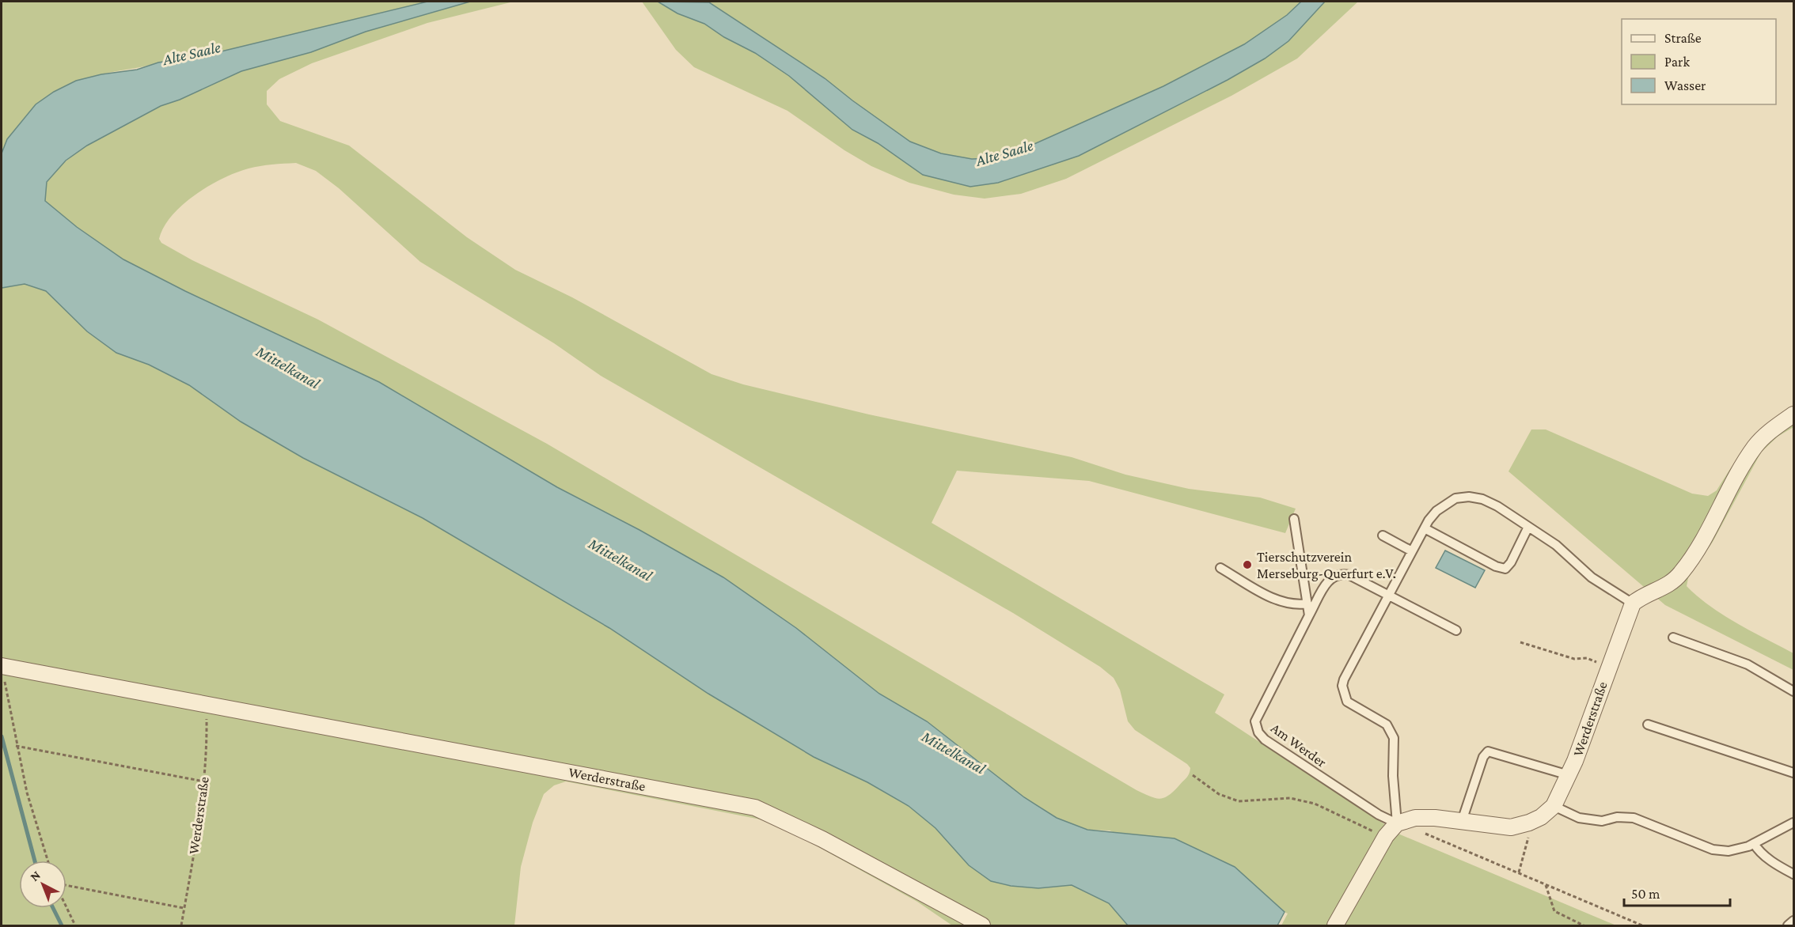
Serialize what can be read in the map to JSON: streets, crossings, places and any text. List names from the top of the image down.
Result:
{
  "streets": {
    "street": ["Werderstraße"],
    "lane": ["Am Werder"]
  },
  "crossings": [
    ["Werderstraße", "Am Werder"]
  ],
  "water": ["Alte Saale", "Mittelkanal"],
  "places": ["Tierschutzverein Merseburg-Querfurt e.V."],
  "legend": ["Straße", "Park", "Wasser"],
  "scale_bar": "50 m",
  "north": "top left"
}
